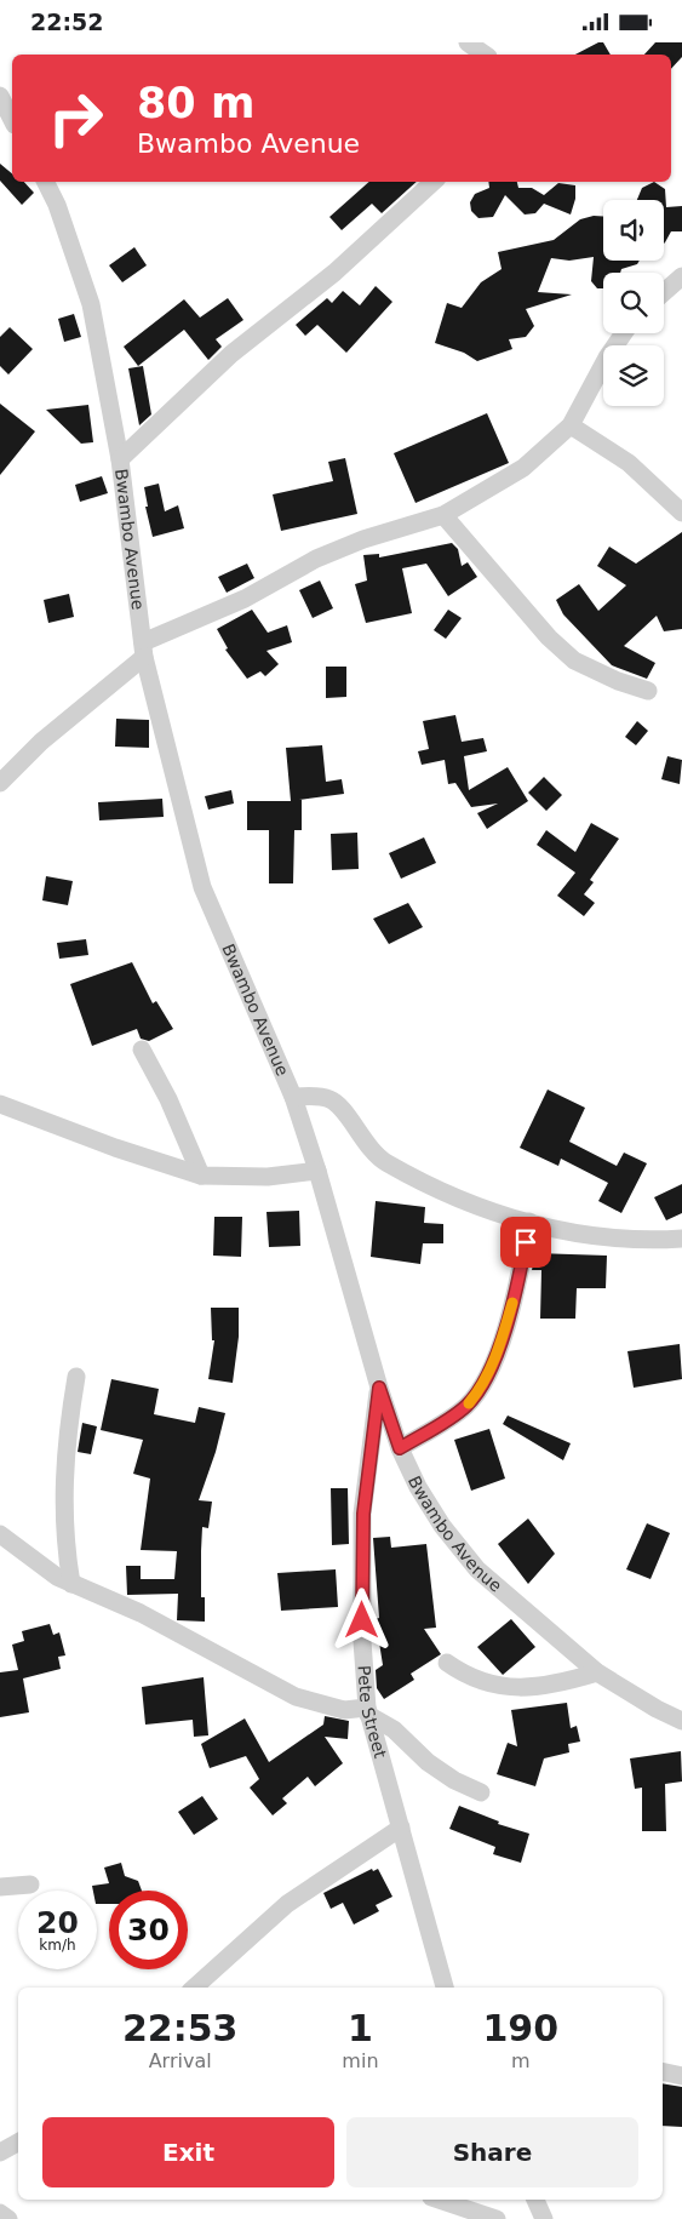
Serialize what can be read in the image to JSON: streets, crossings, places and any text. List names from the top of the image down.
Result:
{
  "streets": {
    "street": ["Bwambo Avenue", "Pete Street"]
  },
  "crossings": [
    ["Bwambo Avenue", "Pete Street"]
  ],
  "page": {
    "status": "22:52",
    "turn": ["80 m", "Bwambo Avenue"],
    "speed": "20 km/h",
    "limit": "30",
    "eta": [
      "22:53",
      "Arrival",
      "1",
      "min",
      "190",
      "m"
    ],
    "buttons": ["Exit", "Share"]
  }
}
